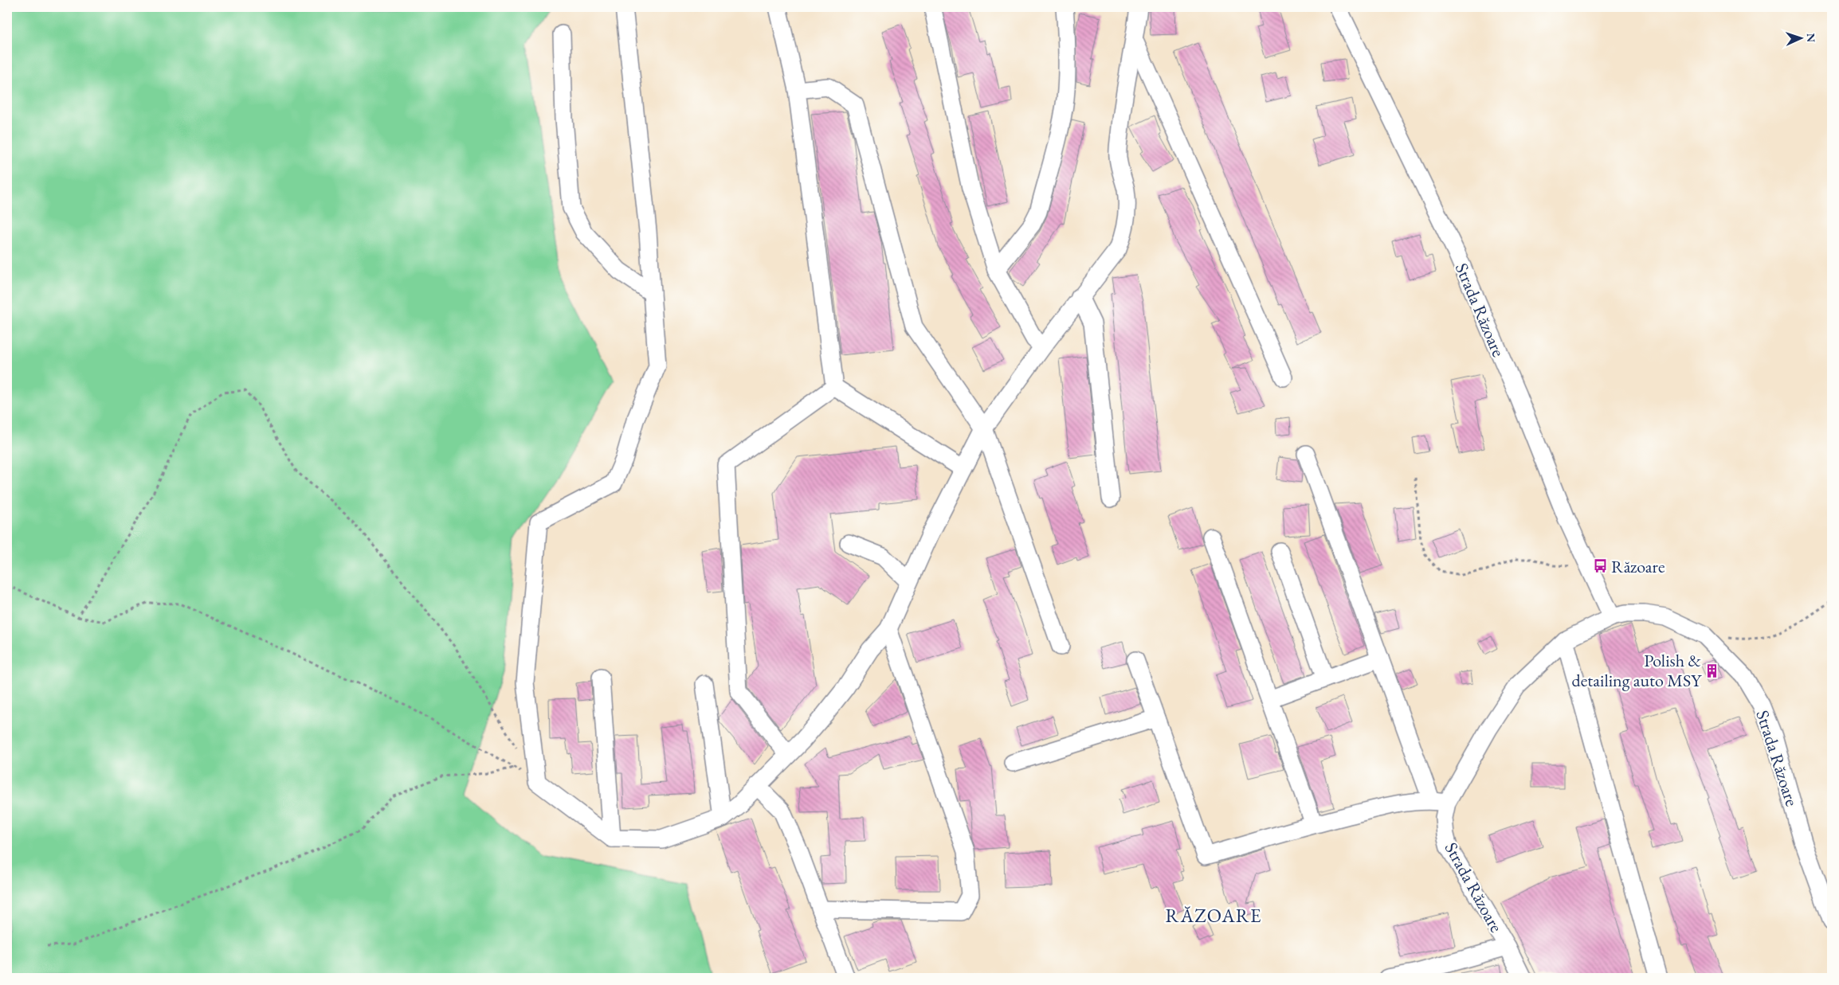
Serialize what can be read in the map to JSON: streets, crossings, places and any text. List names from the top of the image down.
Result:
{
  "streets": {
    "street": ["Strada Răzoare"]
  },
  "districts": ["RĂZOARE"],
  "places": {
    "bus stop": ["Răzoare"],
    "building": ["Polish & detailing auto MSY"]
  },
  "north": "right"
}
